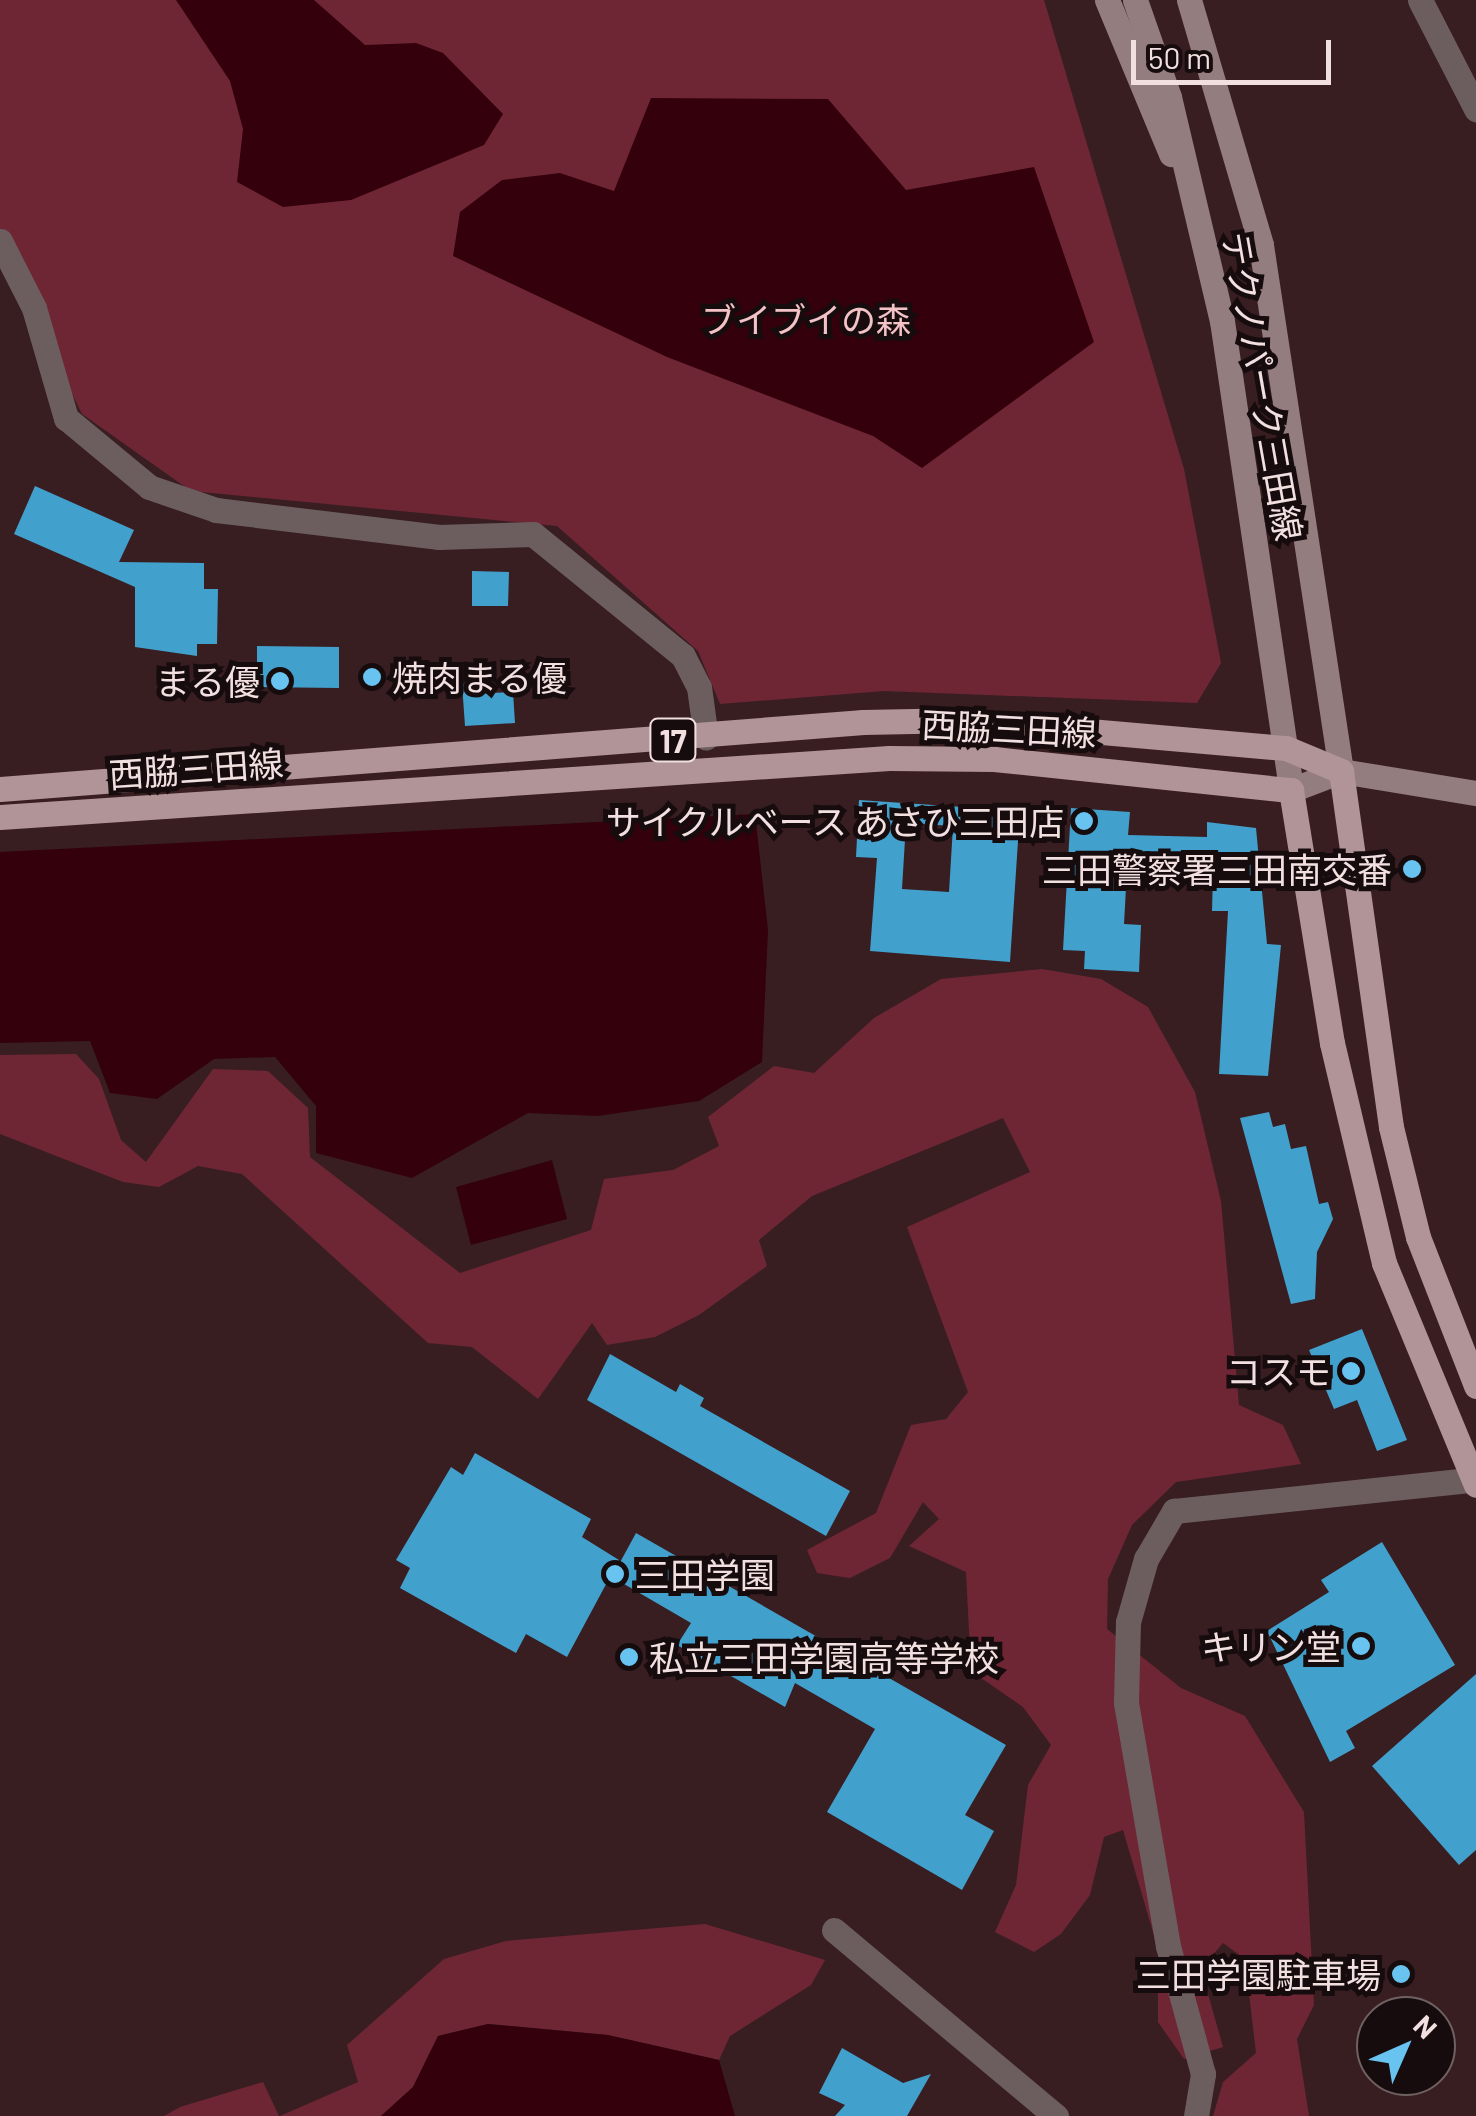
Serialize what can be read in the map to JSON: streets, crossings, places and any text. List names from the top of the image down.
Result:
{
  "streets": {
    "main road": ["テクノパーク三田線", "西脇三田線", "17"]
  },
  "crossings": [
    ["テクノパーク三田線", "西脇三田線"]
  ],
  "parks": ["ブイブイの森"],
  "places": [
    "焼肉まる優",
    "まる優",
    "サイクルベース あさひ三田店",
    "三田警察署三田南交番",
    "コスモ",
    "三田学園",
    "キリン堂",
    "私立三田学園高等学校",
    "三田学園駐車場"
  ],
  "scale_bar": "50 m",
  "north": "top right"
}
